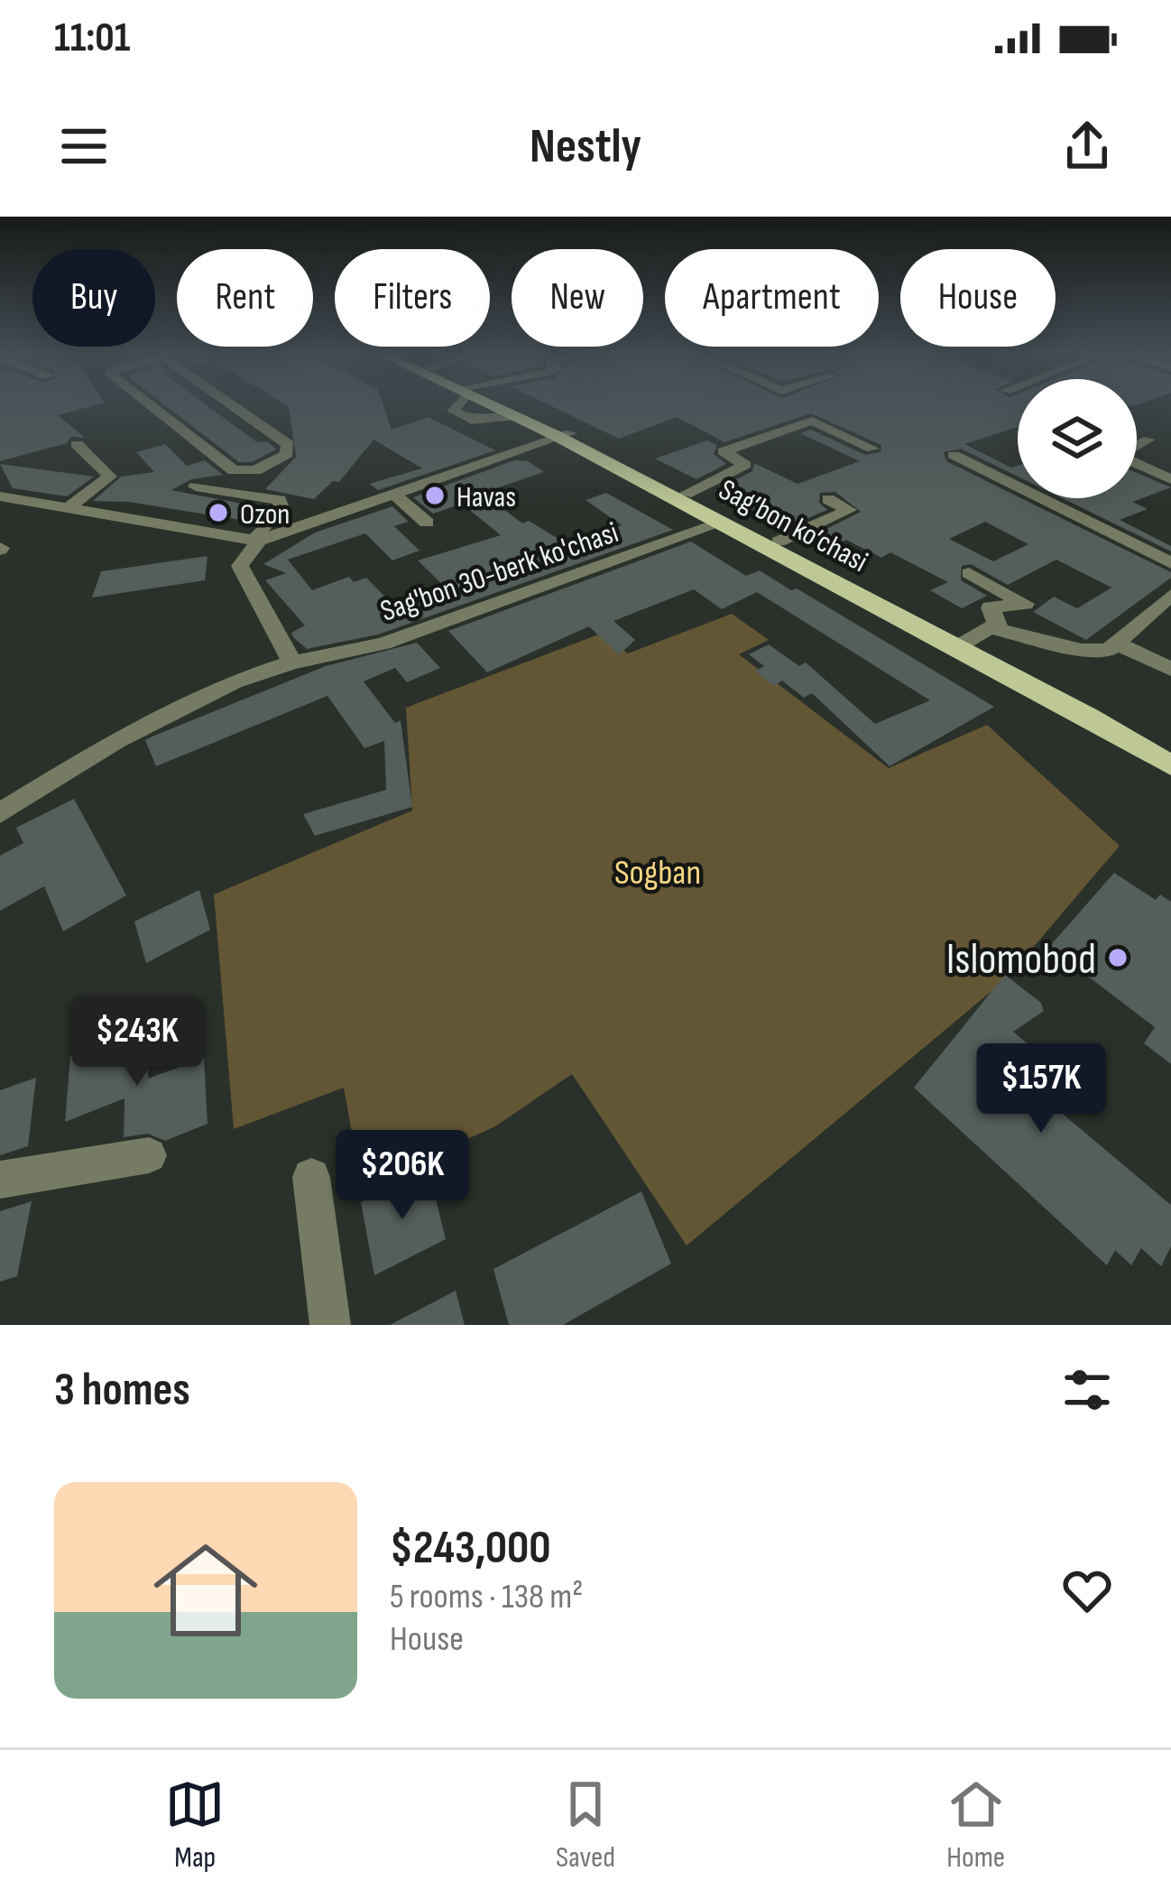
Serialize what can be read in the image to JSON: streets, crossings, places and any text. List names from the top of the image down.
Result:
{
  "streets": {
    "main road": ["Sag’bon ko’chasi"],
    "street": ["Sag'bon 30-berk ko'chasi"]
  },
  "crossings": [
    ["Sag’bon ko’chasi", "Sag'bon 30-berk ko'chasi"]
  ],
  "parks": ["Sogban"],
  "places": ["Havas", "Ozon", "Islomobod"],
  "page": {
    "status": "11:01",
    "header": "Nestly",
    "chip": [
      "Buy",
      "Rent",
      "Filters",
      "New",
      "Apartment",
      "House"
    ],
    "price": ["$243K", "$157K", "$206K"],
    "heading": "3 homes",
    "list": [
      {
        "name": "$243,000",
        "note": "5 rooms · 138 m² · House"
      }
    ],
    "tabs": ["Map", "Saved", "Home"]
  }
}
